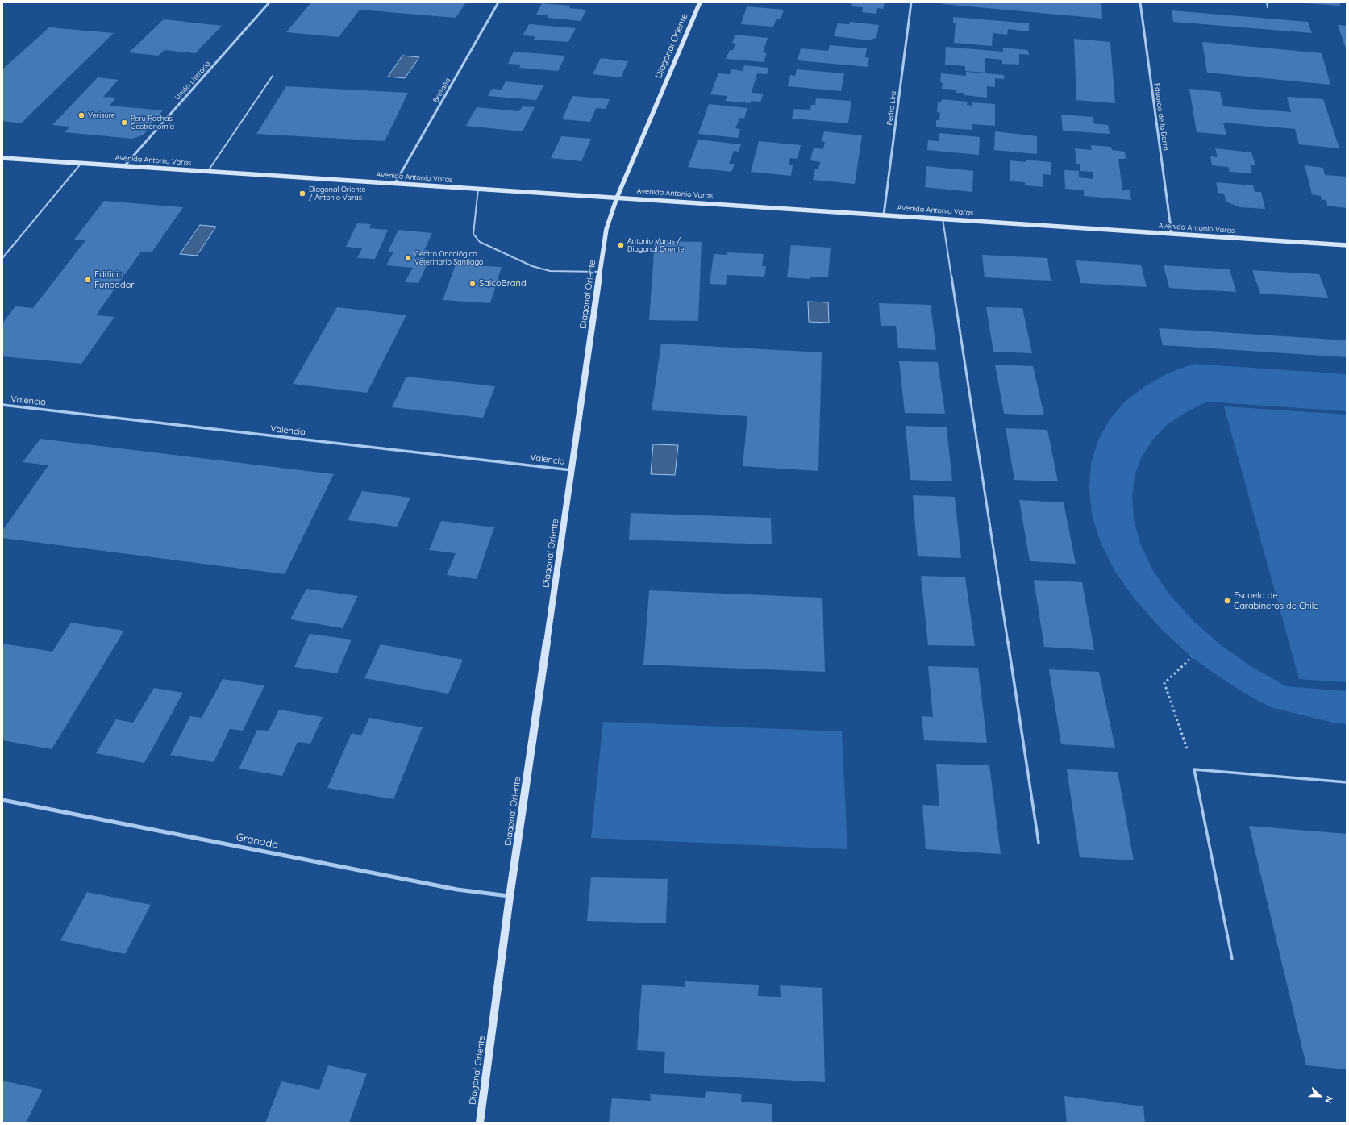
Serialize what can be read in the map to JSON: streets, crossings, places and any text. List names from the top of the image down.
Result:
{
  "streets": {
    "main road": ["Diagonal Oriente", "Avenida Antonio Varas"],
    "street": [
      "Unión Literaria",
      "Bretaña",
      "Pedro Lira",
      "Eduardo de la Barra",
      "Valencia",
      "Granada"
    ]
  },
  "crossings": [
    ["Diagonal Oriente", "Avenida Antonio Varas"],
    ["Diagonal Oriente", "Valencia"],
    ["Diagonal Oriente", "Granada"],
    ["Unión Literaria", "Avenida Antonio Varas"],
    ["Bretaña", "Avenida Antonio Varas"],
    ["Pedro Lira", "Avenida Antonio Varas"],
    ["Eduardo de la Barra", "Avenida Antonio Varas"]
  ],
  "places": [
    "Verisure",
    "Perú Pachas Gastronomía",
    "Diagonal Oriente / Antonio Varas",
    "Antonio Varas / Diagonal Oriente",
    "Centro Oncológico Veterinario Santiago",
    "Edificio Fundador",
    "SalcoBrand",
    "Escuela de Carabineros de Chile"
  ],
  "north": "right"
}
